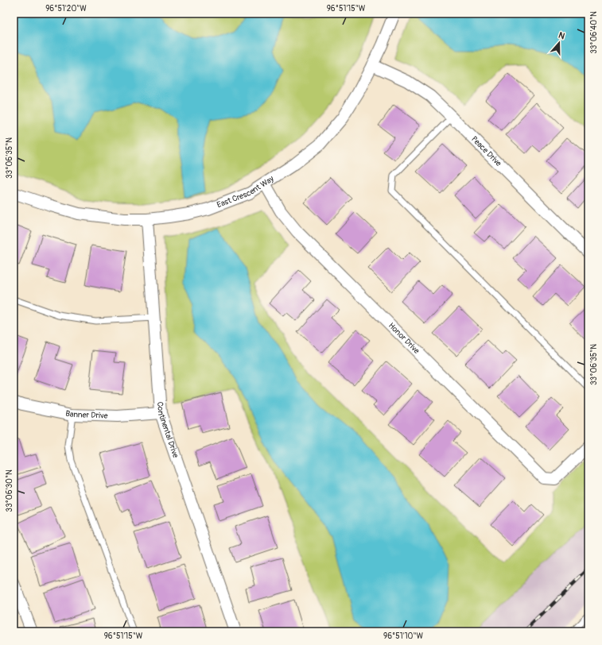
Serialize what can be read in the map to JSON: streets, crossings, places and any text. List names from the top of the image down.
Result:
{
  "streets": {
    "street": [
      "Peace Drive",
      "East Crescent Way",
      "Honor Drive",
      "Banner Drive",
      "Continental Drive"
    ]
  },
  "crossings": [
    ["Peace Drive", "East Crescent Way"],
    ["East Crescent Way", "Honor Drive"],
    ["East Crescent Way", "Continental Drive"],
    ["Banner Drive", "Continental Drive"]
  ],
  "north": "top",
  "coordinates": [
    "96°51'20\"W",
    "96°51'15\"W",
    "33°06'40\"N",
    "33°06'35\"N",
    "33°06'30\"N",
    "96°51'10\"W"
  ]
}
